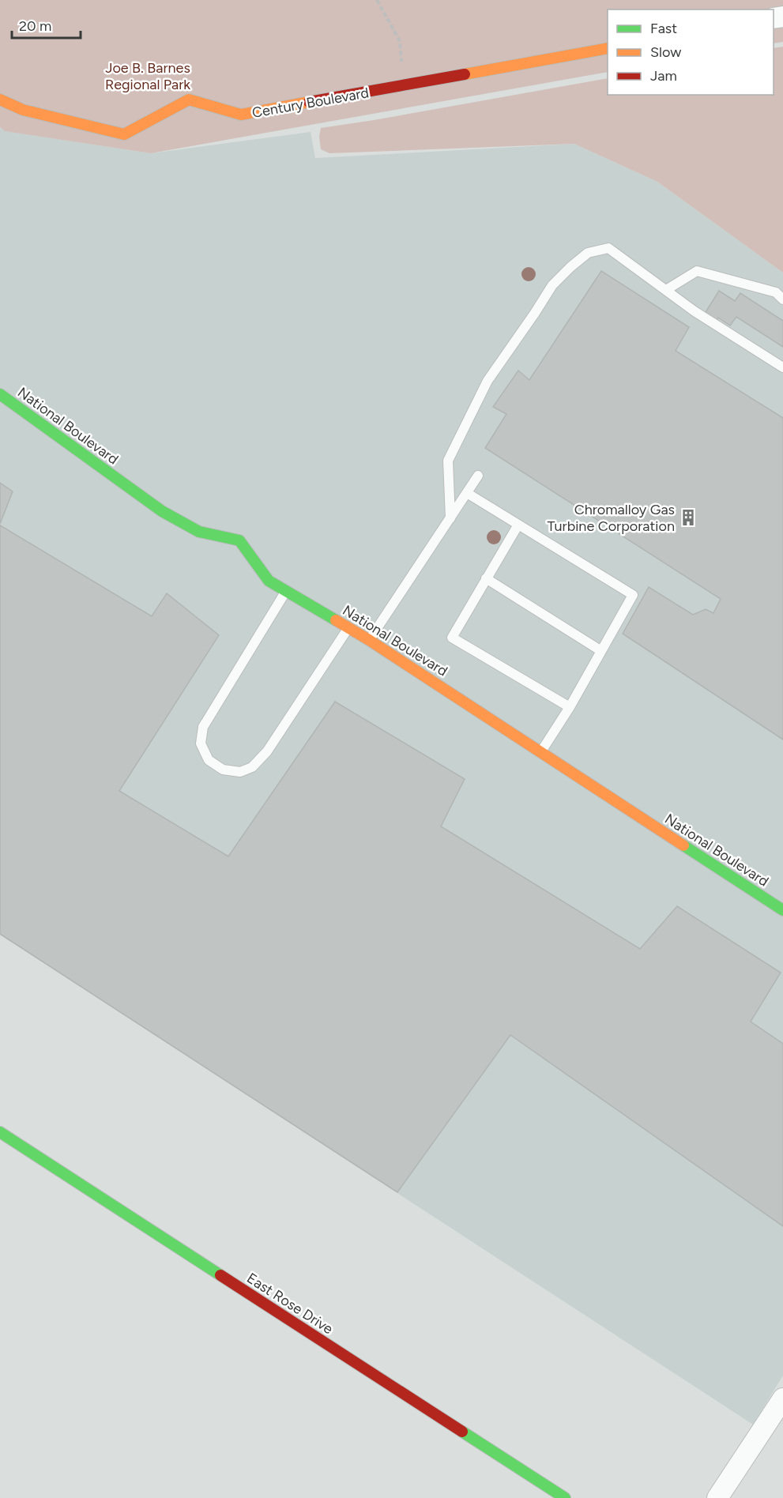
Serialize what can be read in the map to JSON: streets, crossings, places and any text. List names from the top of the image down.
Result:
{
  "streets": {
    "street": ["Century Boulevard", "National Boulevard", "East Rose Drive"]
  },
  "parks": ["Joe B. Barnes Regional Park"],
  "places": {
    "building": ["Chromalloy Gas Turbine Corporation"]
  },
  "legend": ["Fast", "Slow", "Jam"],
  "scale_bar": "20 m"
}
